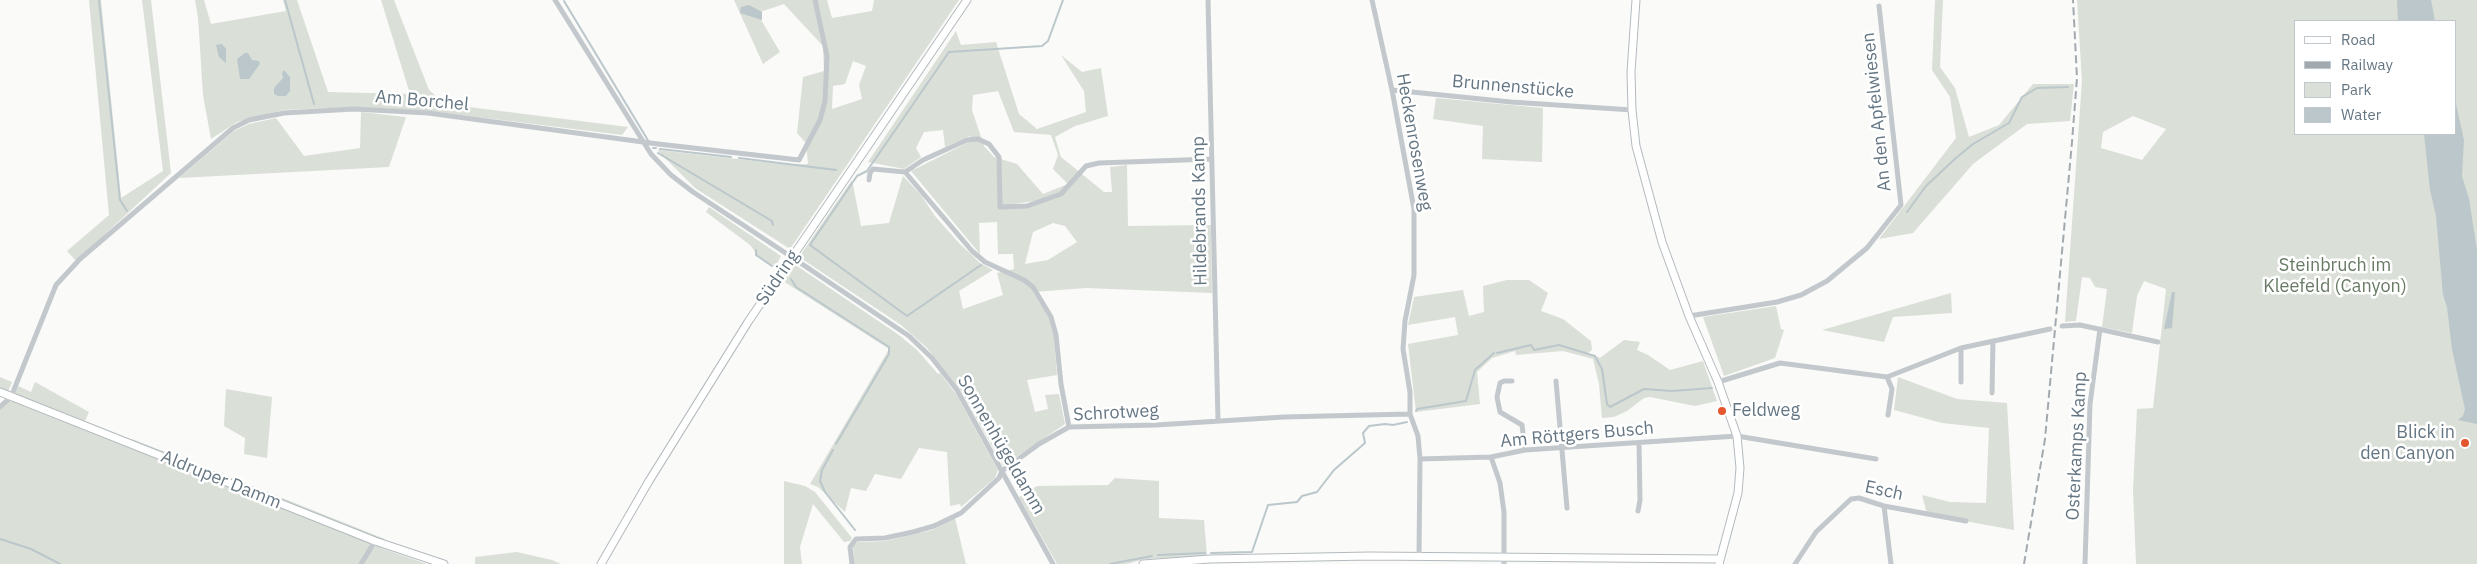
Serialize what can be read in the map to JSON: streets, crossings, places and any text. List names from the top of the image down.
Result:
{
  "streets": {
    "street": [
      "Brunnenstücke",
      "Am Borchel",
      "An den Apfelwiesen",
      "Heckenrosenweg",
      "Hildebrands Kamp",
      "Südring",
      "Schrotweg",
      "Am Röttgers Busch",
      "Sonnenhügeldamm",
      "Osterkamps Kamp",
      "Aldruper Damm",
      "Esch"
    ]
  },
  "crossings": [
    ["Brunnenstücke", "Heckenrosenweg"],
    ["Am Borchel", "Sonnenhügeldamm"],
    ["Am Borchel", "Aldruper Damm"],
    ["Heckenrosenweg", "Schrotweg"],
    ["Heckenrosenweg", "Am Röttgers Busch"],
    ["Hildebrands Kamp", "Schrotweg"],
    ["Schrotweg", "Sonnenhügeldamm"]
  ],
  "parks": ["Steinbruch im Kleefeld (Canyon)"],
  "places": ["Feldweg", "Blick in den Canyon"],
  "legend": [
    "Road",
    "Railway",
    "Park",
    "Water"
  ]
}
